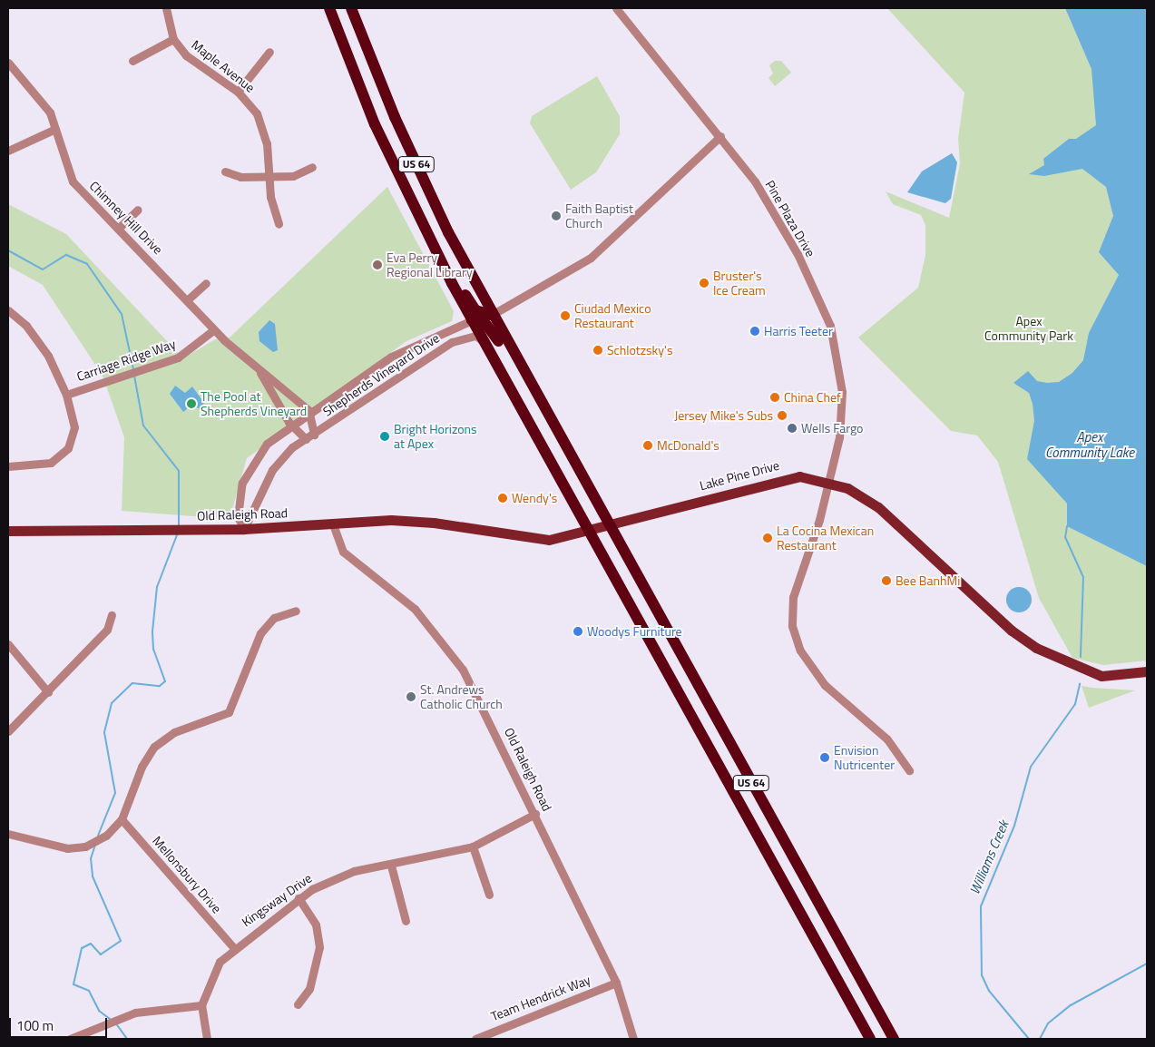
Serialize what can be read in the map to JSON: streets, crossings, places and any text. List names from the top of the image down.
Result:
{
  "streets": {
    "highway": ["US 64"],
    "main road": ["Lake Pine Drive", "Old Raleigh Road"],
    "street": [
      "Maple Avenue",
      "Chimney Hill Drive",
      "Pine Plaza Drive",
      "Carriage Ridge Way",
      "Shepherds Vineyard Drive",
      "Mellonsbury Drive",
      "Kingsway Drive",
      "Team Hendrick Way"
    ]
  },
  "crossings": [
    ["US 64", "Shepherds Vineyard Drive"],
    ["US 64", "Lake Pine Drive"],
    ["Chimney Hill Drive", "Carriage Ridge Way"],
    ["Chimney Hill Drive", "Shepherds Vineyard Drive"],
    ["Pine Plaza Drive", "Lake Pine Drive"],
    ["Shepherds Vineyard Drive", "Old Raleigh Road"],
    ["Lake Pine Drive", "Old Raleigh Road"],
    ["Old Raleigh Road", "Kingsway Drive"],
    ["Old Raleigh Road", "Team Hendrick Way"],
    ["Mellonsbury Drive", "Kingsway Drive"]
  ],
  "water": ["Apex Community Lake", "Williams Creek"],
  "parks": ["Apex Community Park"],
  "places": [
    "Faith Baptist Church",
    "Eva Perry Regional Library",
    "Bruster's Ice Cream",
    "Ciudad Mexico Restaurant",
    "Harris Teeter",
    "Schlotzsky's",
    "China Chef",
    "The Pool at Shepherds Vineyard",
    "Jersey Mike's Subs",
    "Wells Fargo",
    "Bright Horizons at Apex",
    "McDonald's",
    "Wendy's",
    "La Cocina Mexican Restaurant",
    "Bee BanhMi",
    "Woodys Furniture",
    "St. Andrews Catholic Church",
    "Envision Nutricenter"
  ],
  "scale_bar": "100 m"
}
